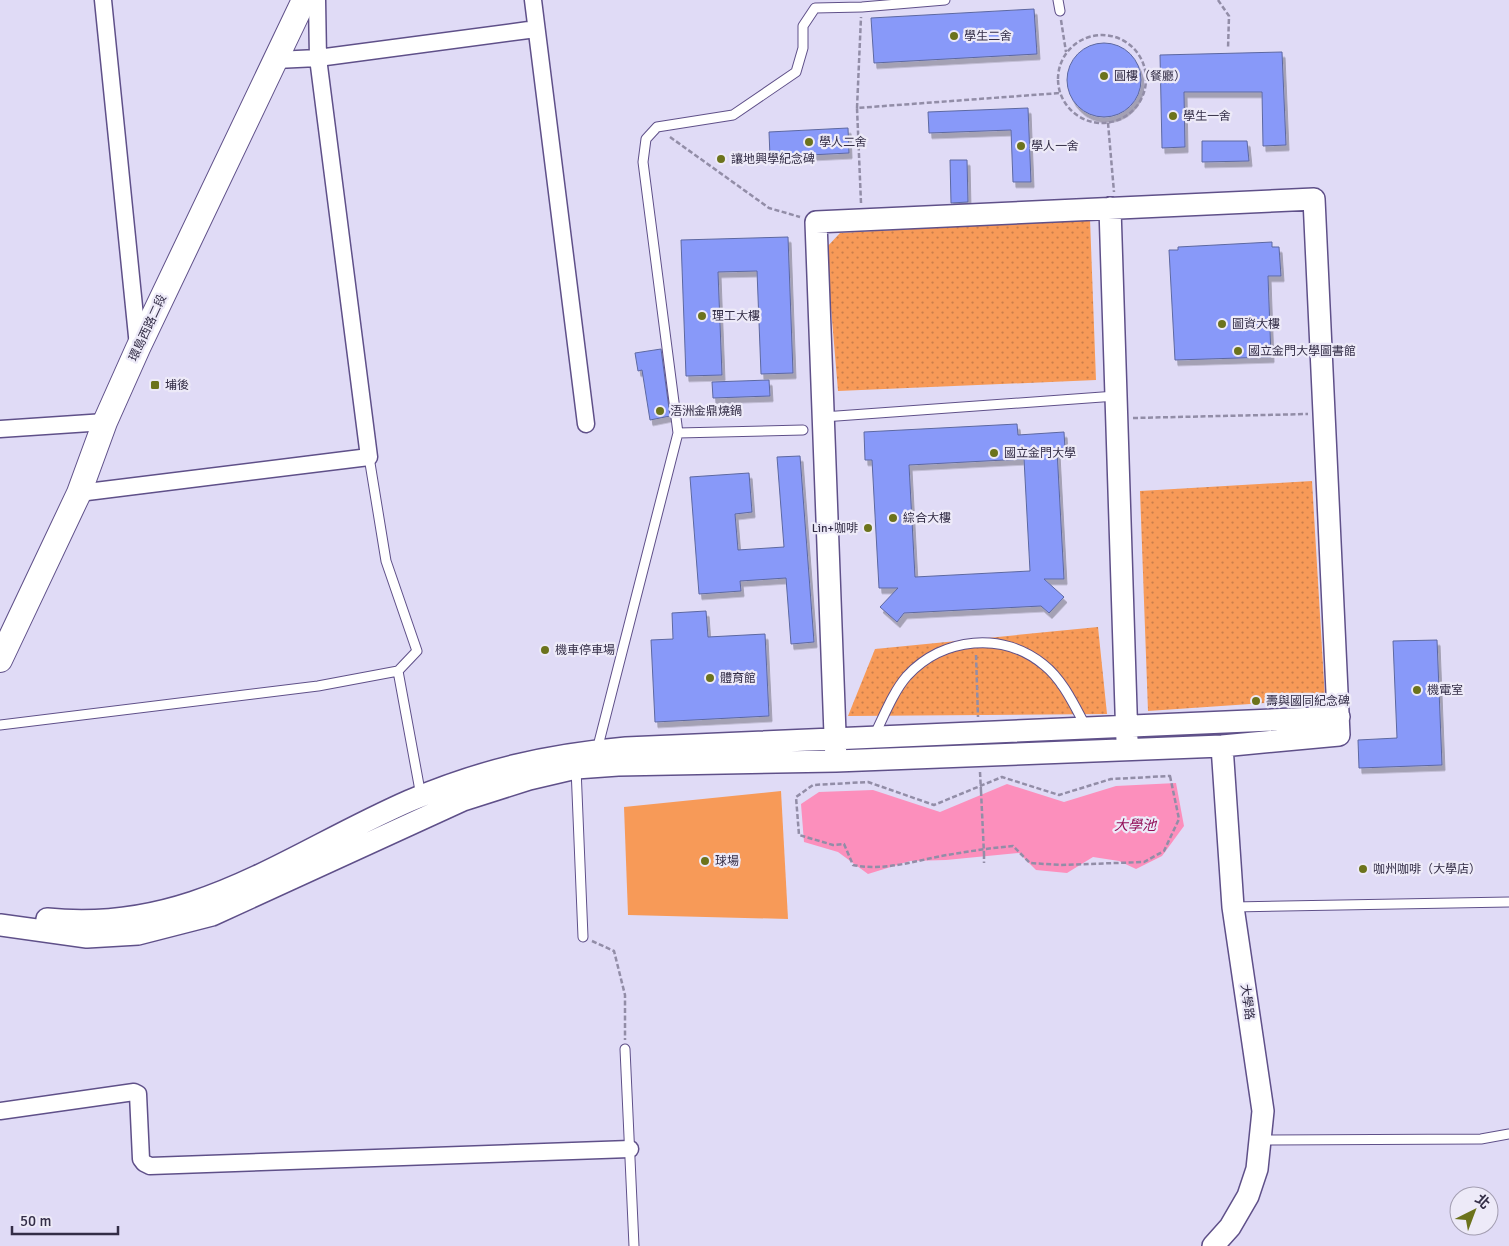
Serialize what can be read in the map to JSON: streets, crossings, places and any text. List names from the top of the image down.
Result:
{
  "streets": {
    "main road": ["環島西路二段"],
    "street": ["大學路"]
  },
  "water": ["大學池"],
  "places": {
    "other": [
      "學生二舍",
      "圓樓（餐廳）",
      "學生一舍",
      "學人二舍",
      "學人一舍",
      "讓地興學紀念碑",
      "理工大樓",
      "圖資大樓",
      "國立金門大學圖書館",
      "浯洲金鼎燒鍋",
      "國立金門大學",
      "綜合大樓",
      "Lin+咖啡",
      "機車停車場",
      "體育館",
      "機電室",
      "壽與國同紀念碑",
      "球場",
      "咖州咖啡（大學店）"
    ],
    "transit": ["埔後"]
  },
  "scale_bar": "50 m",
  "north": "top right"
}
